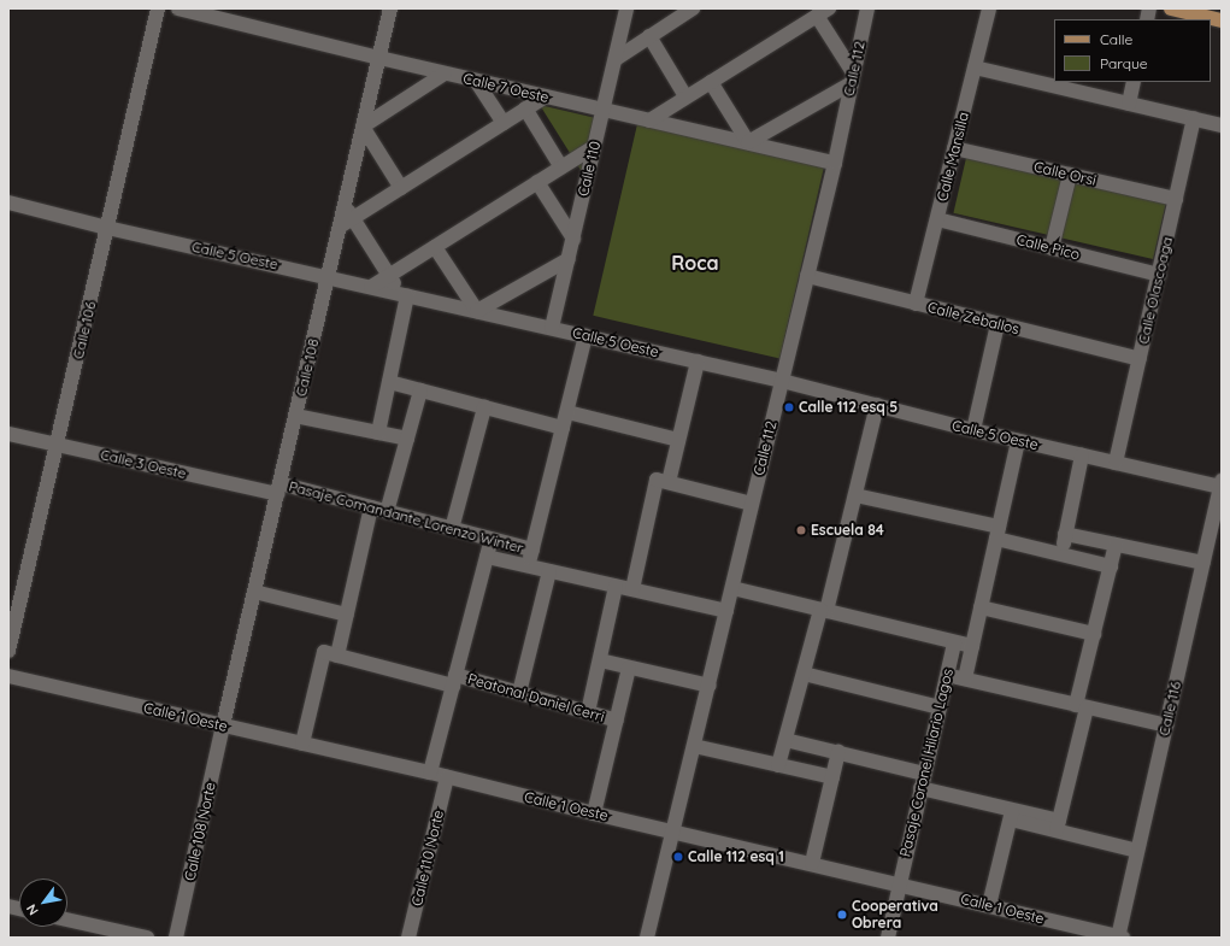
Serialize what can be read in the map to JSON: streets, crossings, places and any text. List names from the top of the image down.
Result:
{
  "streets": {
    "street": [
      "Calle 112",
      "Calle 7 Oeste",
      "Calle Mansilla",
      "Calle 110",
      "Calle Orsi",
      "Calle Pico",
      "Calle 5 Oeste",
      "Calle Olascoaga",
      "Calle Zeballos",
      "Calle 106",
      "Calle 108",
      "Calle 3 Oeste",
      "Pasaje Comandante Lorenzo Winter",
      "Peatonal Daniel Cerri",
      "Calle 116",
      "Calle 1 Oeste",
      "Pasaje Coronel Hilario Lagos",
      "Calle 108 Norte",
      "Calle 110 Norte"
    ]
  },
  "crossings": [
    ["Calle 112", "Calle 7 Oeste"],
    ["Calle 112", "Calle 5 Oeste"],
    ["Calle 112", "Calle Zeballos"],
    ["Calle 112", "Pasaje Comandante Lorenzo Winter"],
    ["Calle 112", "Calle 1 Oeste"],
    ["Calle 7 Oeste", "Calle 110"],
    ["Calle 7 Oeste", "Calle 108"],
    ["Calle Mansilla", "Calle Orsi"],
    ["Calle Mansilla", "Calle Pico"],
    ["Calle Mansilla", "Calle Zeballos"],
    ["Calle 110", "Calle 5 Oeste"],
    ["Calle Orsi", "Calle Olascoaga"],
    ["Calle Pico", "Calle Olascoaga"],
    ["Calle 5 Oeste", "Calle Olascoaga"],
    ["Calle 5 Oeste", "Calle 106"],
    ["Calle 5 Oeste", "Calle 108"],
    ["Calle 5 Oeste", "Calle 116"],
    ["Calle 5 Oeste", "Pasaje Coronel Hilario Lagos"],
    ["Calle Olascoaga", "Calle Zeballos"],
    ["Calle 106", "Calle 3 Oeste"],
    ["Calle 108", "Calle 3 Oeste"],
    ["Calle 108", "Pasaje Comandante Lorenzo Winter"],
    ["Calle 108", "Calle 1 Oeste"],
    ["Calle 108", "Calle 108 Norte"],
    ["Calle 3 Oeste", "Pasaje Comandante Lorenzo Winter"],
    ["Calle 116", "Calle 1 Oeste"],
    ["Calle 1 Oeste", "Pasaje Coronel Hilario Lagos"],
    ["Calle 1 Oeste", "Calle 108 Norte"],
    ["Calle 1 Oeste", "Calle 110 Norte"]
  ],
  "districts": ["Roca"],
  "places": [
    "Calle 112 esq 5",
    "Escuela 84",
    "Calle 112 esq 1",
    "Cooperativa Obrera"
  ],
  "legend": ["Calle", "Parque"],
  "north": "bottom left"
}
